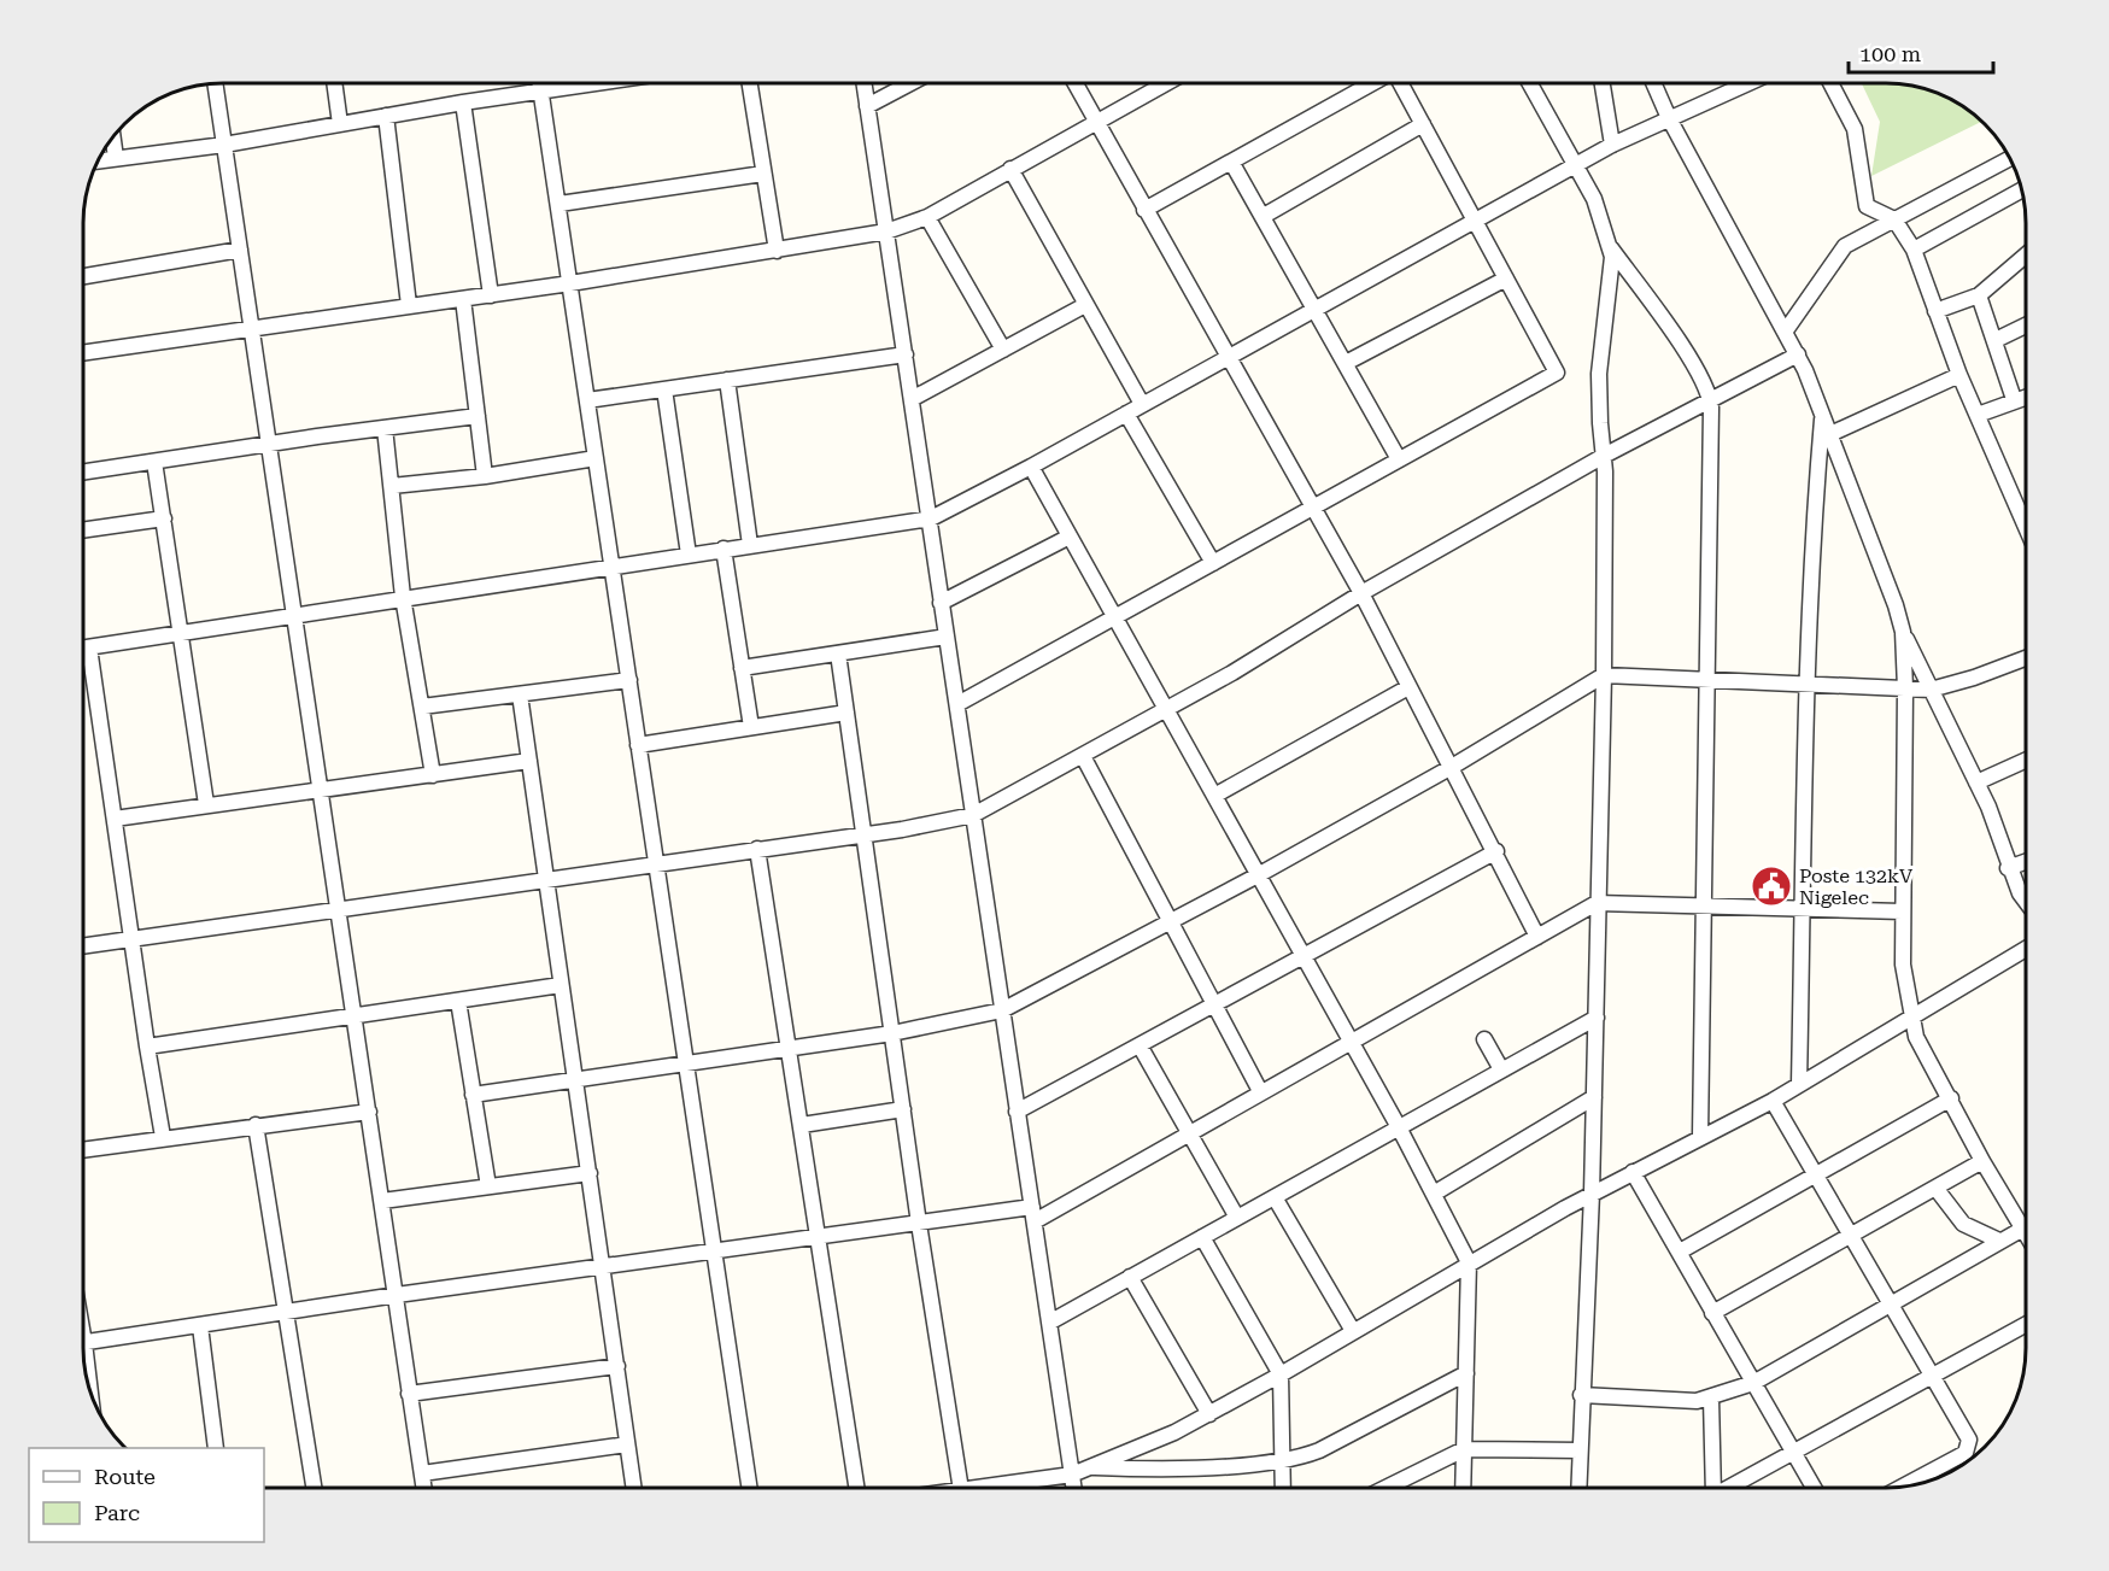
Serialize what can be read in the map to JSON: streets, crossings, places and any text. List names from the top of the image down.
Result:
{
  "places": {
    "public building": ["Poste 132kV Nigelec"]
  },
  "legend": ["Route", "Parc"],
  "scale_bar": "100 m"
}
